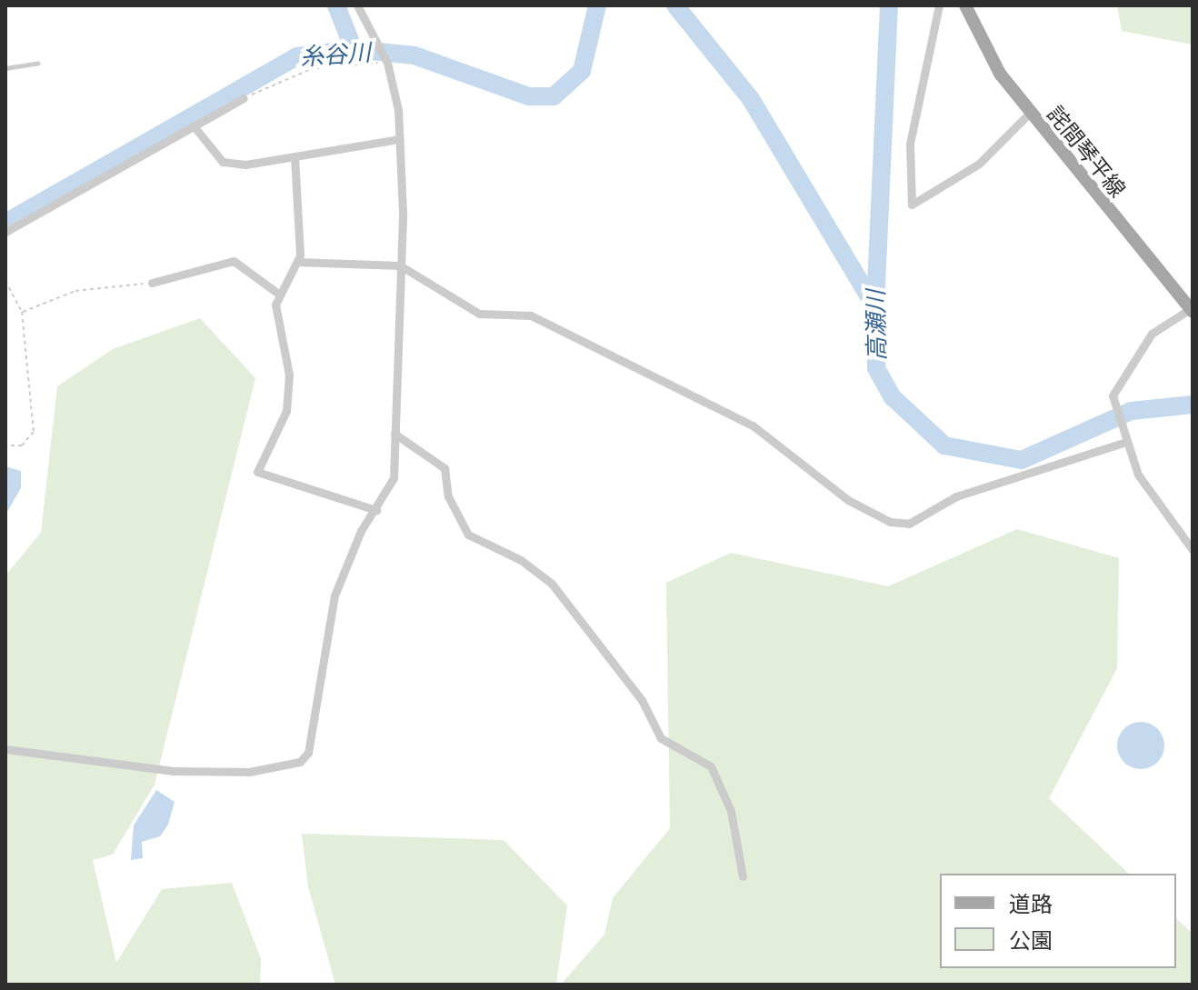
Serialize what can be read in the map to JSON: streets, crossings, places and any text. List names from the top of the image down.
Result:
{
  "streets": {
    "main road": ["詫間琴平線"]
  },
  "water": ["糸谷川", "高瀬川"],
  "legend": ["道路", "公園"]
}
